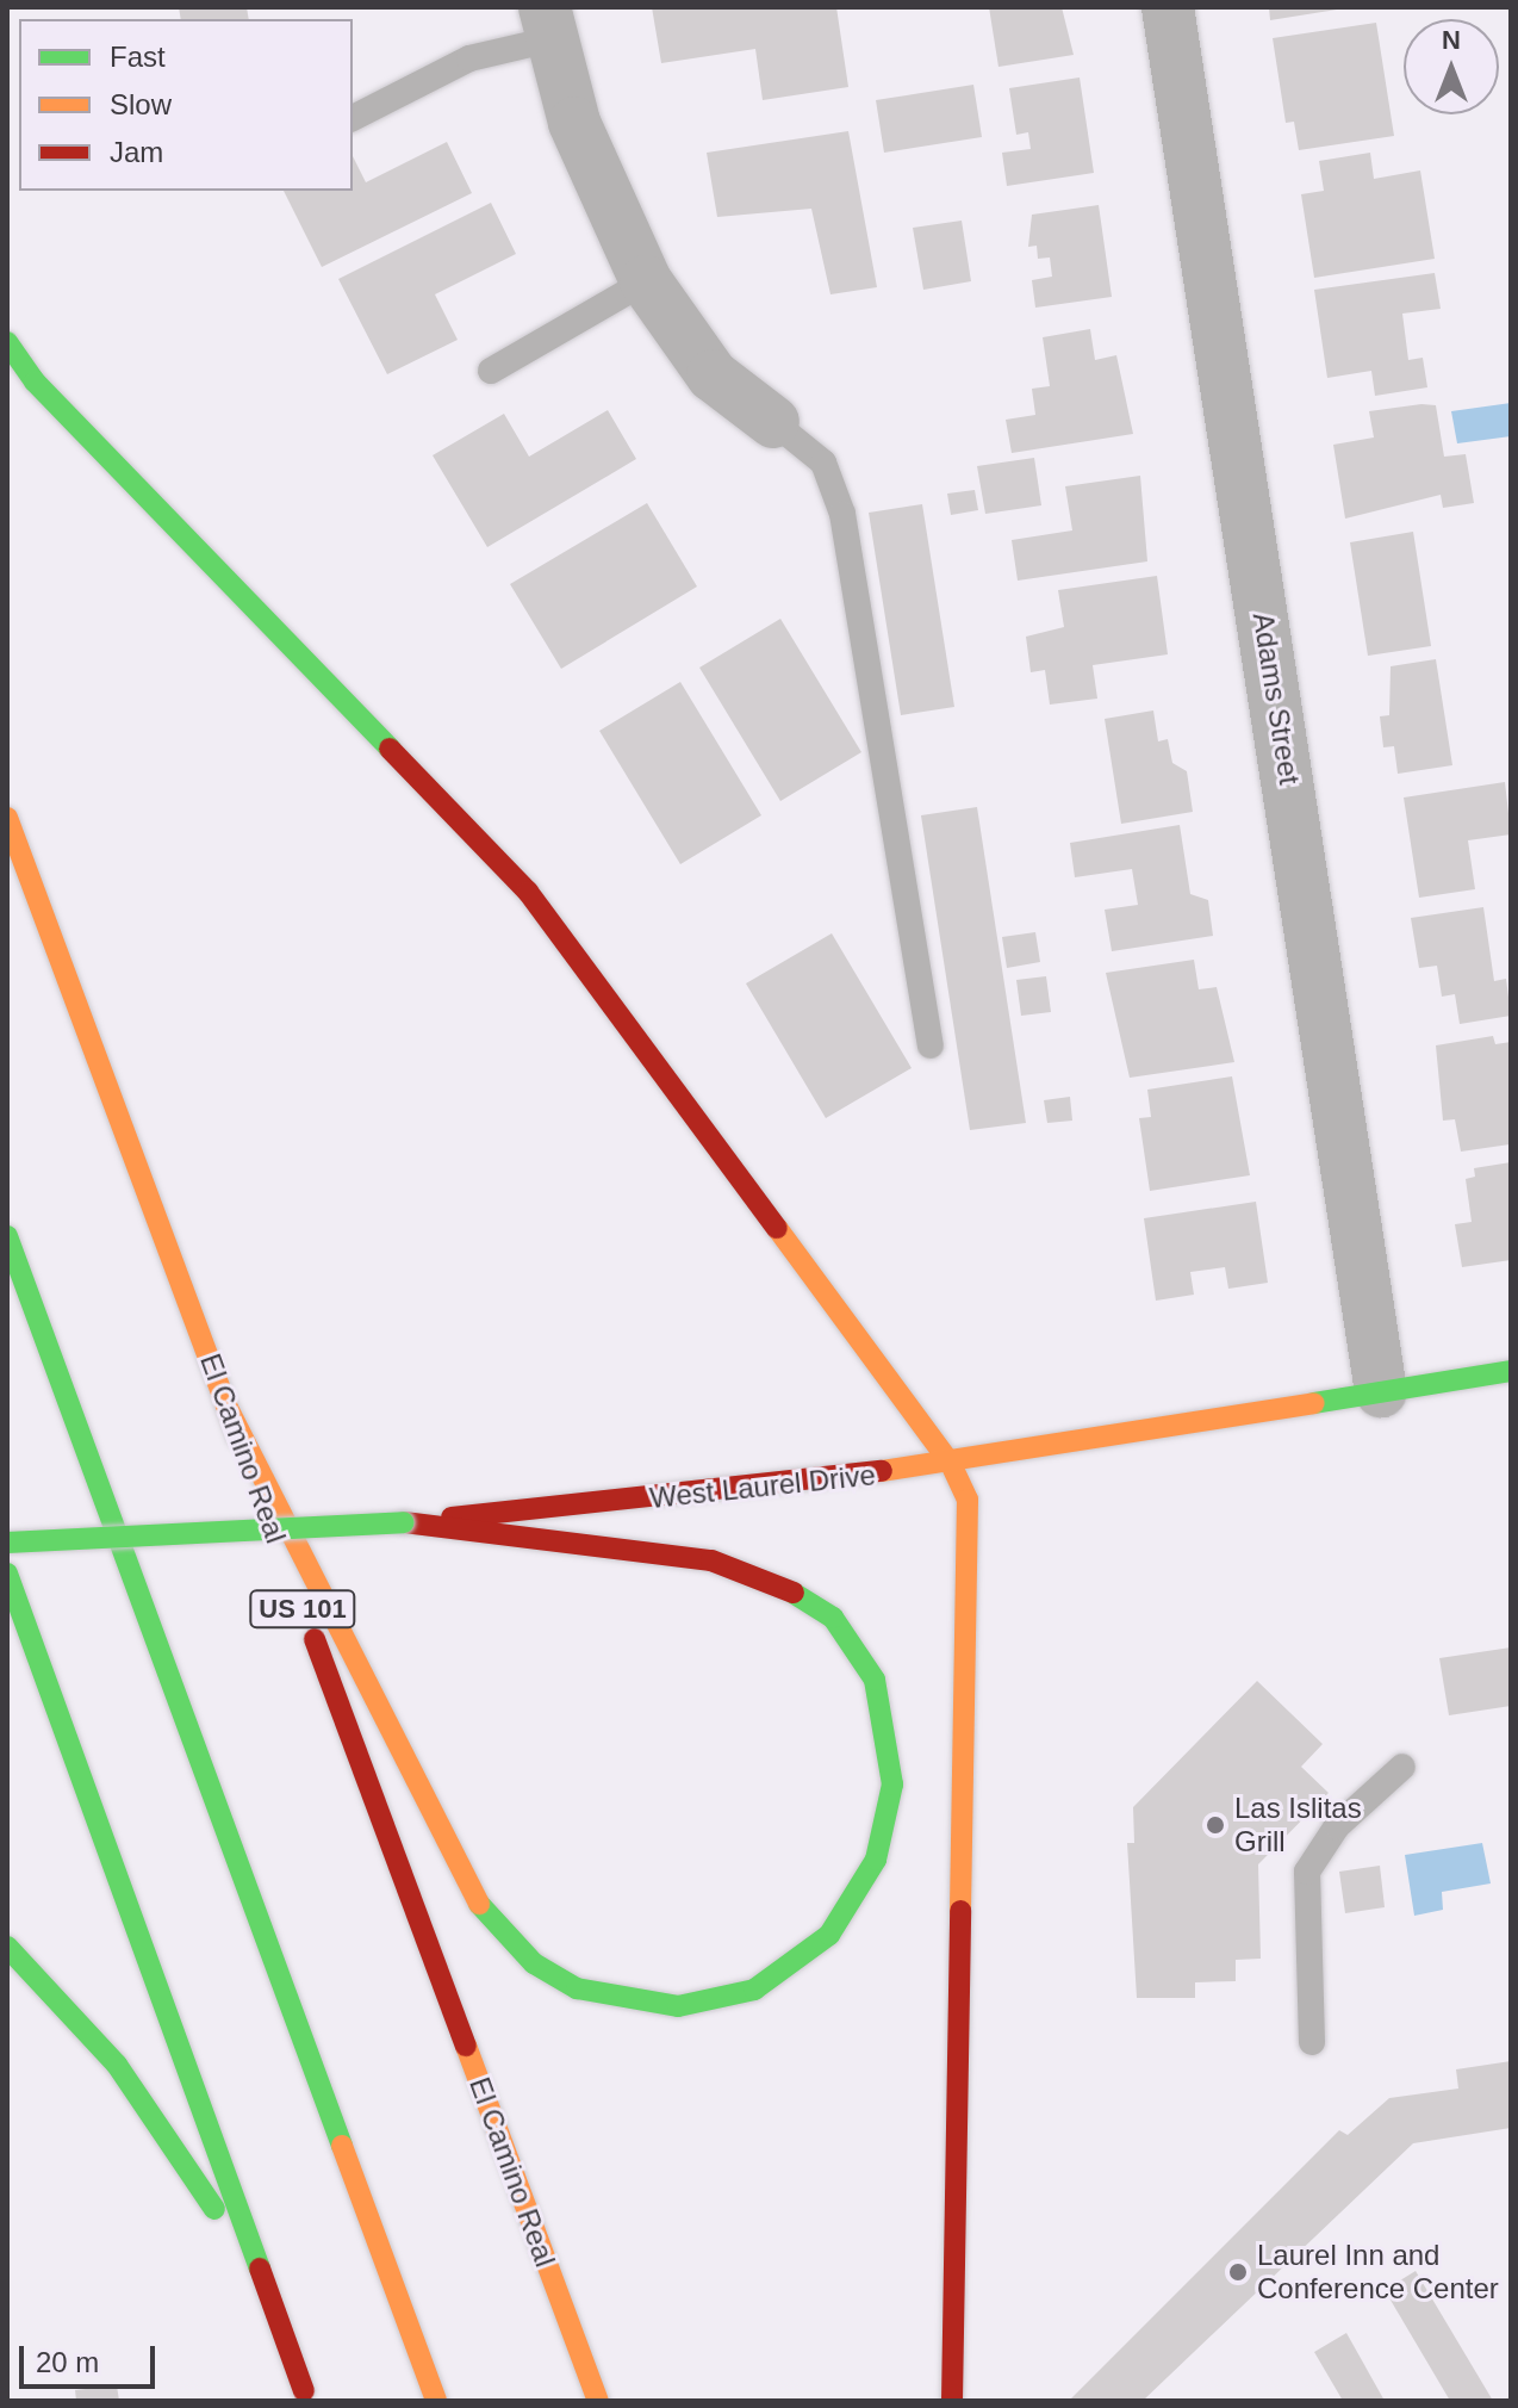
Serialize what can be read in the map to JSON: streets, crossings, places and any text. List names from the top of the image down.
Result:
{
  "streets": {
    "main road": ["El Camino Real", "West Laurel Drive", "US 101"],
    "street": ["Adams Street"]
  },
  "crossings": [
    ["Adams Street", "West Laurel Drive"]
  ],
  "places": ["Las Islitas Grill", "Laurel Inn and Conference Center"],
  "legend": ["Fast", "Slow", "Jam"],
  "scale_bar": "20 m",
  "north": "top"
}
